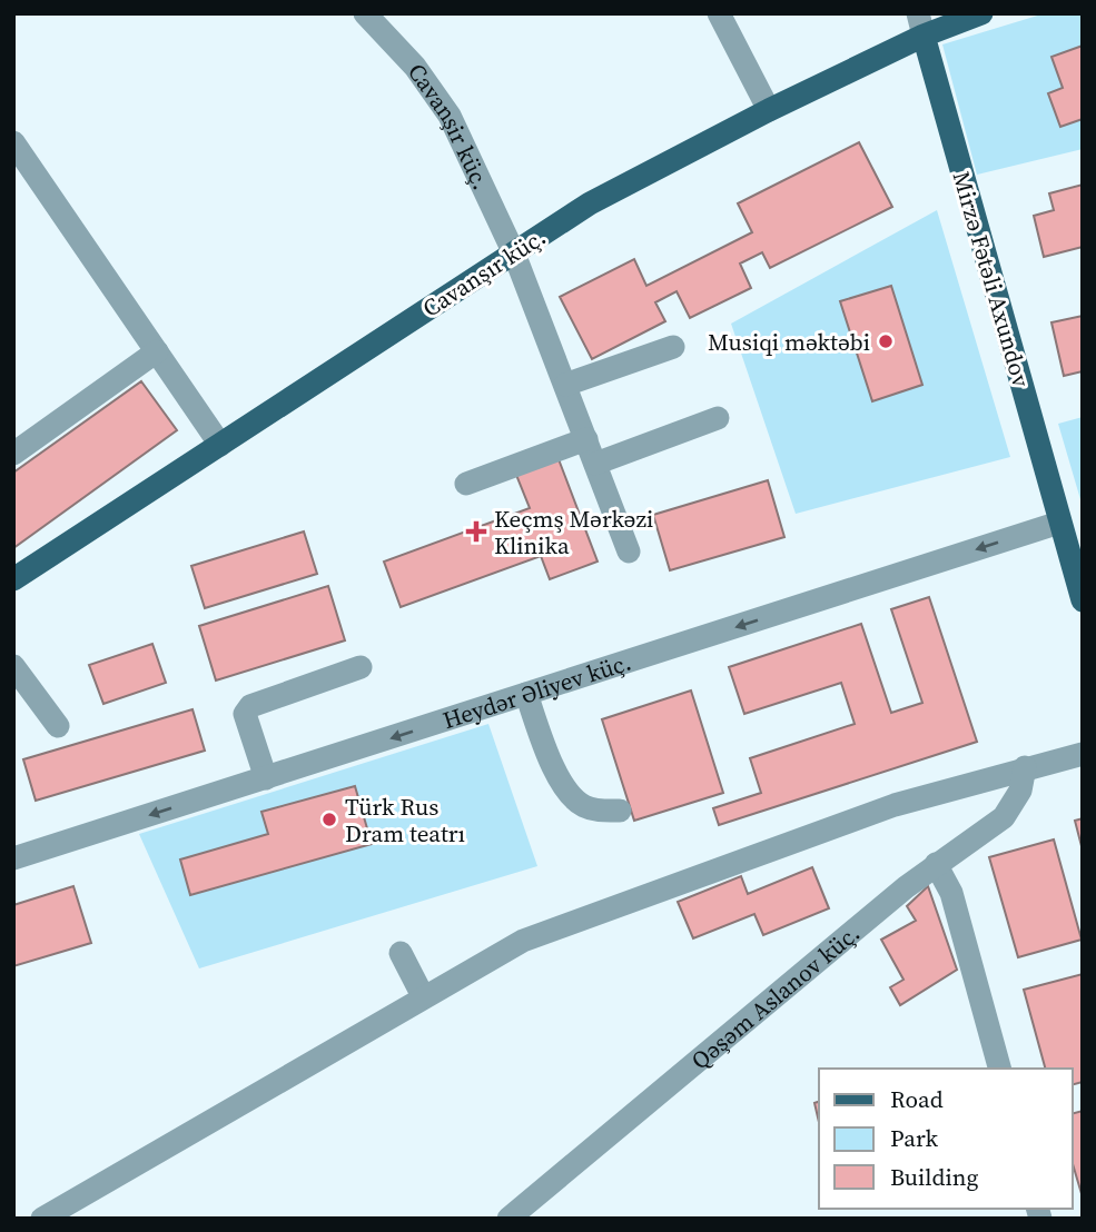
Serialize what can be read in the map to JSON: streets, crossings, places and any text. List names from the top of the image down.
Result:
{
  "streets": {
    "main road": ["Cavanşır küç.", "Mirzə Fətəli Axundov"],
    "street": ["Cavanşir küç.", "Heydər Əliyev küç.", "Qəşəm Aslanov küç."]
  },
  "crossings": [
    ["Cavanşir küç.", "Cavanşır küç."],
    ["Cavanşır küç.", "Mirzə Fətəli Axundov"],
    ["Mirzə Fətəli Axundov", "Heydər Əliyev küç."]
  ],
  "one_way": ["Heydər Əliyev küç."],
  "places": {
    "other": ["Musiqi məktəbi", "Türk Rus Dram teatrı"],
    "health": ["Keçmş Mərkəzi Klinika"]
  },
  "legend": ["Road", "Park", "Building"]
}
